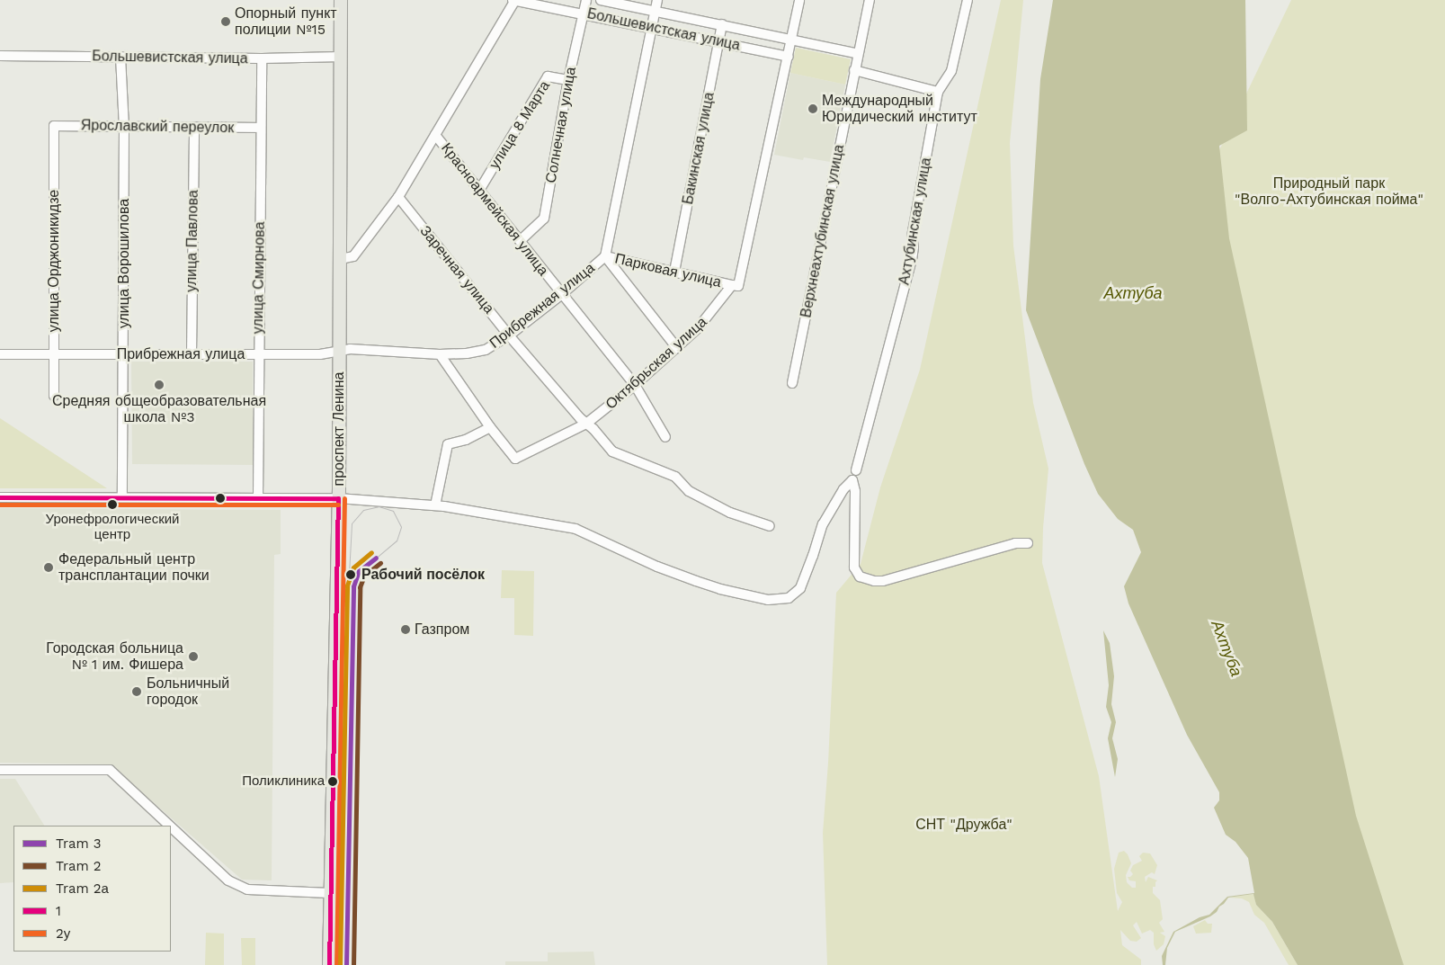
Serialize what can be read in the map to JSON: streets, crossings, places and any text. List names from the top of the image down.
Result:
{
  "streets": {
    "main road": ["проспект Ленина"],
    "street": [
      "Большевистская улица",
      "улица 8 Марта",
      "Солнечная улица",
      "Ярославский переулок",
      "Бакинская улица",
      "Красноармейская улица",
      "Ахтубинская улица",
      "Верхнеахтубинская улица",
      "улица Павлова",
      "улица Орджоникидзе",
      "улица Ворошилова",
      "Заречная улица",
      "Парковая улица",
      "улица Смирнова",
      "Прибрежная улица",
      "Октябрьская улица"
    ]
  },
  "crossings": [
    ["Большевистская улица", "Солнечная улица"],
    ["Большевистская улица", "Бакинская улица"],
    ["Большевистская улица", "Верхнеахтубинская улица"],
    ["Большевистская улица", "улица Ворошилова"],
    ["Большевистская улица", "улица Смирнова"],
    ["Большевистская улица", "Прибрежная улица"],
    ["Большевистская улица", "Октябрьская улица"],
    ["Большевистская улица", "проспект Ленина"],
    ["улица 8 Марта", "Солнечная улица"],
    ["улица 8 Марта", "Красноармейская улица"],
    ["Солнечная улица", "Красноармейская улица"],
    ["Ярославский переулок", "улица Павлова"],
    ["Ярославский переулок", "улица Орджоникидзе"],
    ["Ярославский переулок", "улица Ворошилова"],
    ["Ярославский переулок", "улица Смирнова"],
    ["Бакинская улица", "Парковая улица"],
    ["Красноармейская улица", "Прибрежная улица"],
    ["Красноармейская улица", "Октябрьская улица"],
    ["улица Павлова", "Прибрежная улица"],
    ["улица Орджоникидзе", "Прибрежная улица"],
    ["улица Ворошилова", "Прибрежная улица"],
    ["Заречная улица", "Прибрежная улица"],
    ["Заречная улица", "Октябрьская улица"],
    ["Парковая улица", "Прибрежная улица"],
    ["Парковая улица", "Октябрьская улица"],
    ["улица Смирнова", "Прибрежная улица"],
    ["Прибрежная улица", "Октябрьская улица"],
    ["Прибрежная улица", "проспект Ленина"]
  ],
  "water": ["Ахтуба"],
  "parks": ["Природный парк \"Волго-Ахтубинская пойма\"", "СНТ \"Дружба\""],
  "places": [
    "Опорный пункт полиции №15",
    "Международный Юридический институт",
    "Средняя общеобразовательная школа №3",
    "Уронефрологический центр",
    "Федеральный центр трансплантации почки",
    "Рабочий посёлок",
    "Газпром",
    "Городская больница № 1 им. Фишера",
    "Больничный городок",
    "Поликлиника"
  ],
  "lines": [
    "transit line 1",
    "transit line 2у",
    "tram line 2а",
    "tram line 3",
    "tram line 2"
  ],
  "legend": [
    "Tram 3",
    "Tram 2",
    "Tram 2а",
    "1",
    "2у"
  ]
}
